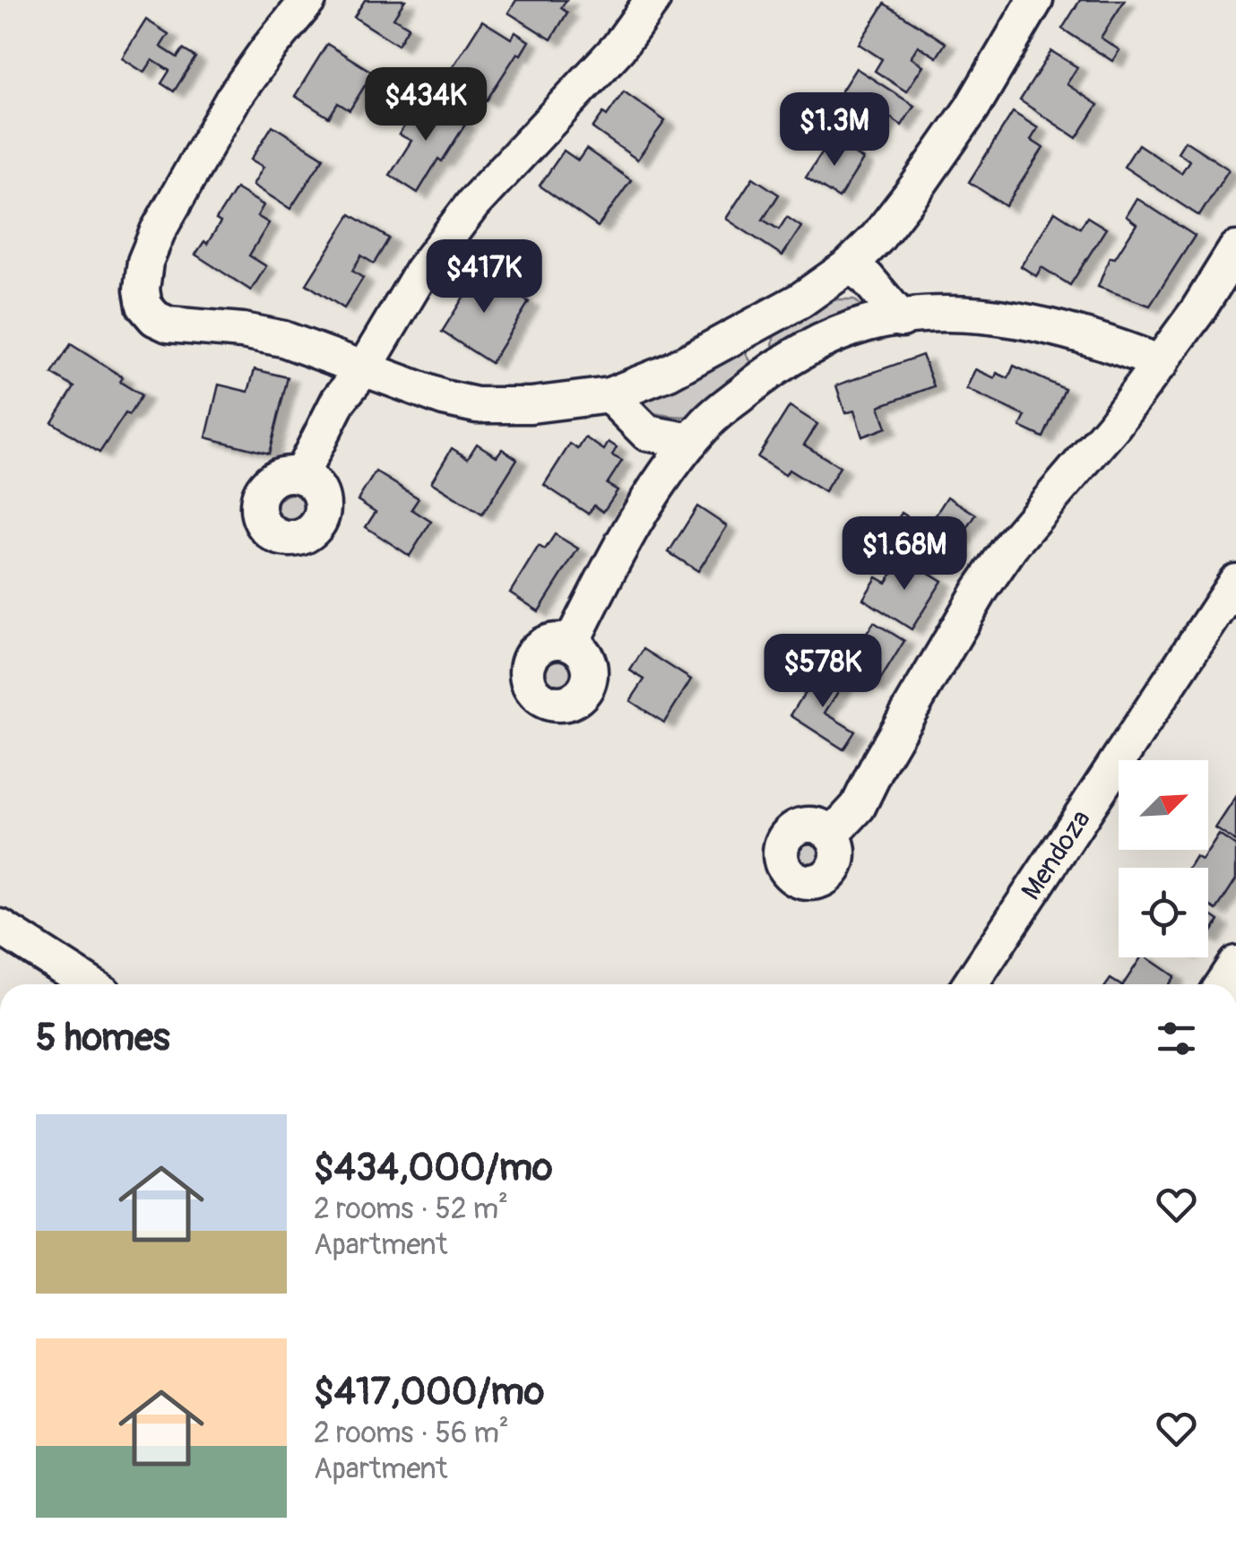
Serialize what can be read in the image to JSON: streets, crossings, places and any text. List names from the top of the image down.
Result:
{
  "streets": {
    "street": ["Mendoza"]
  },
  "north": "top right",
  "page": {
    "price": [
      "$434K",
      "$1.3M",
      "$417K",
      "$1.68M",
      "$578K"
    ],
    "heading": "5 homes",
    "list": [
      {
        "name": "$434,000/mo",
        "note": "2 rooms · 52 m² · Apartment"
      },
      {
        "name": "$417,000/mo",
        "note": "2 rooms · 56 m² · Apartment"
      }
    ]
  }
}
